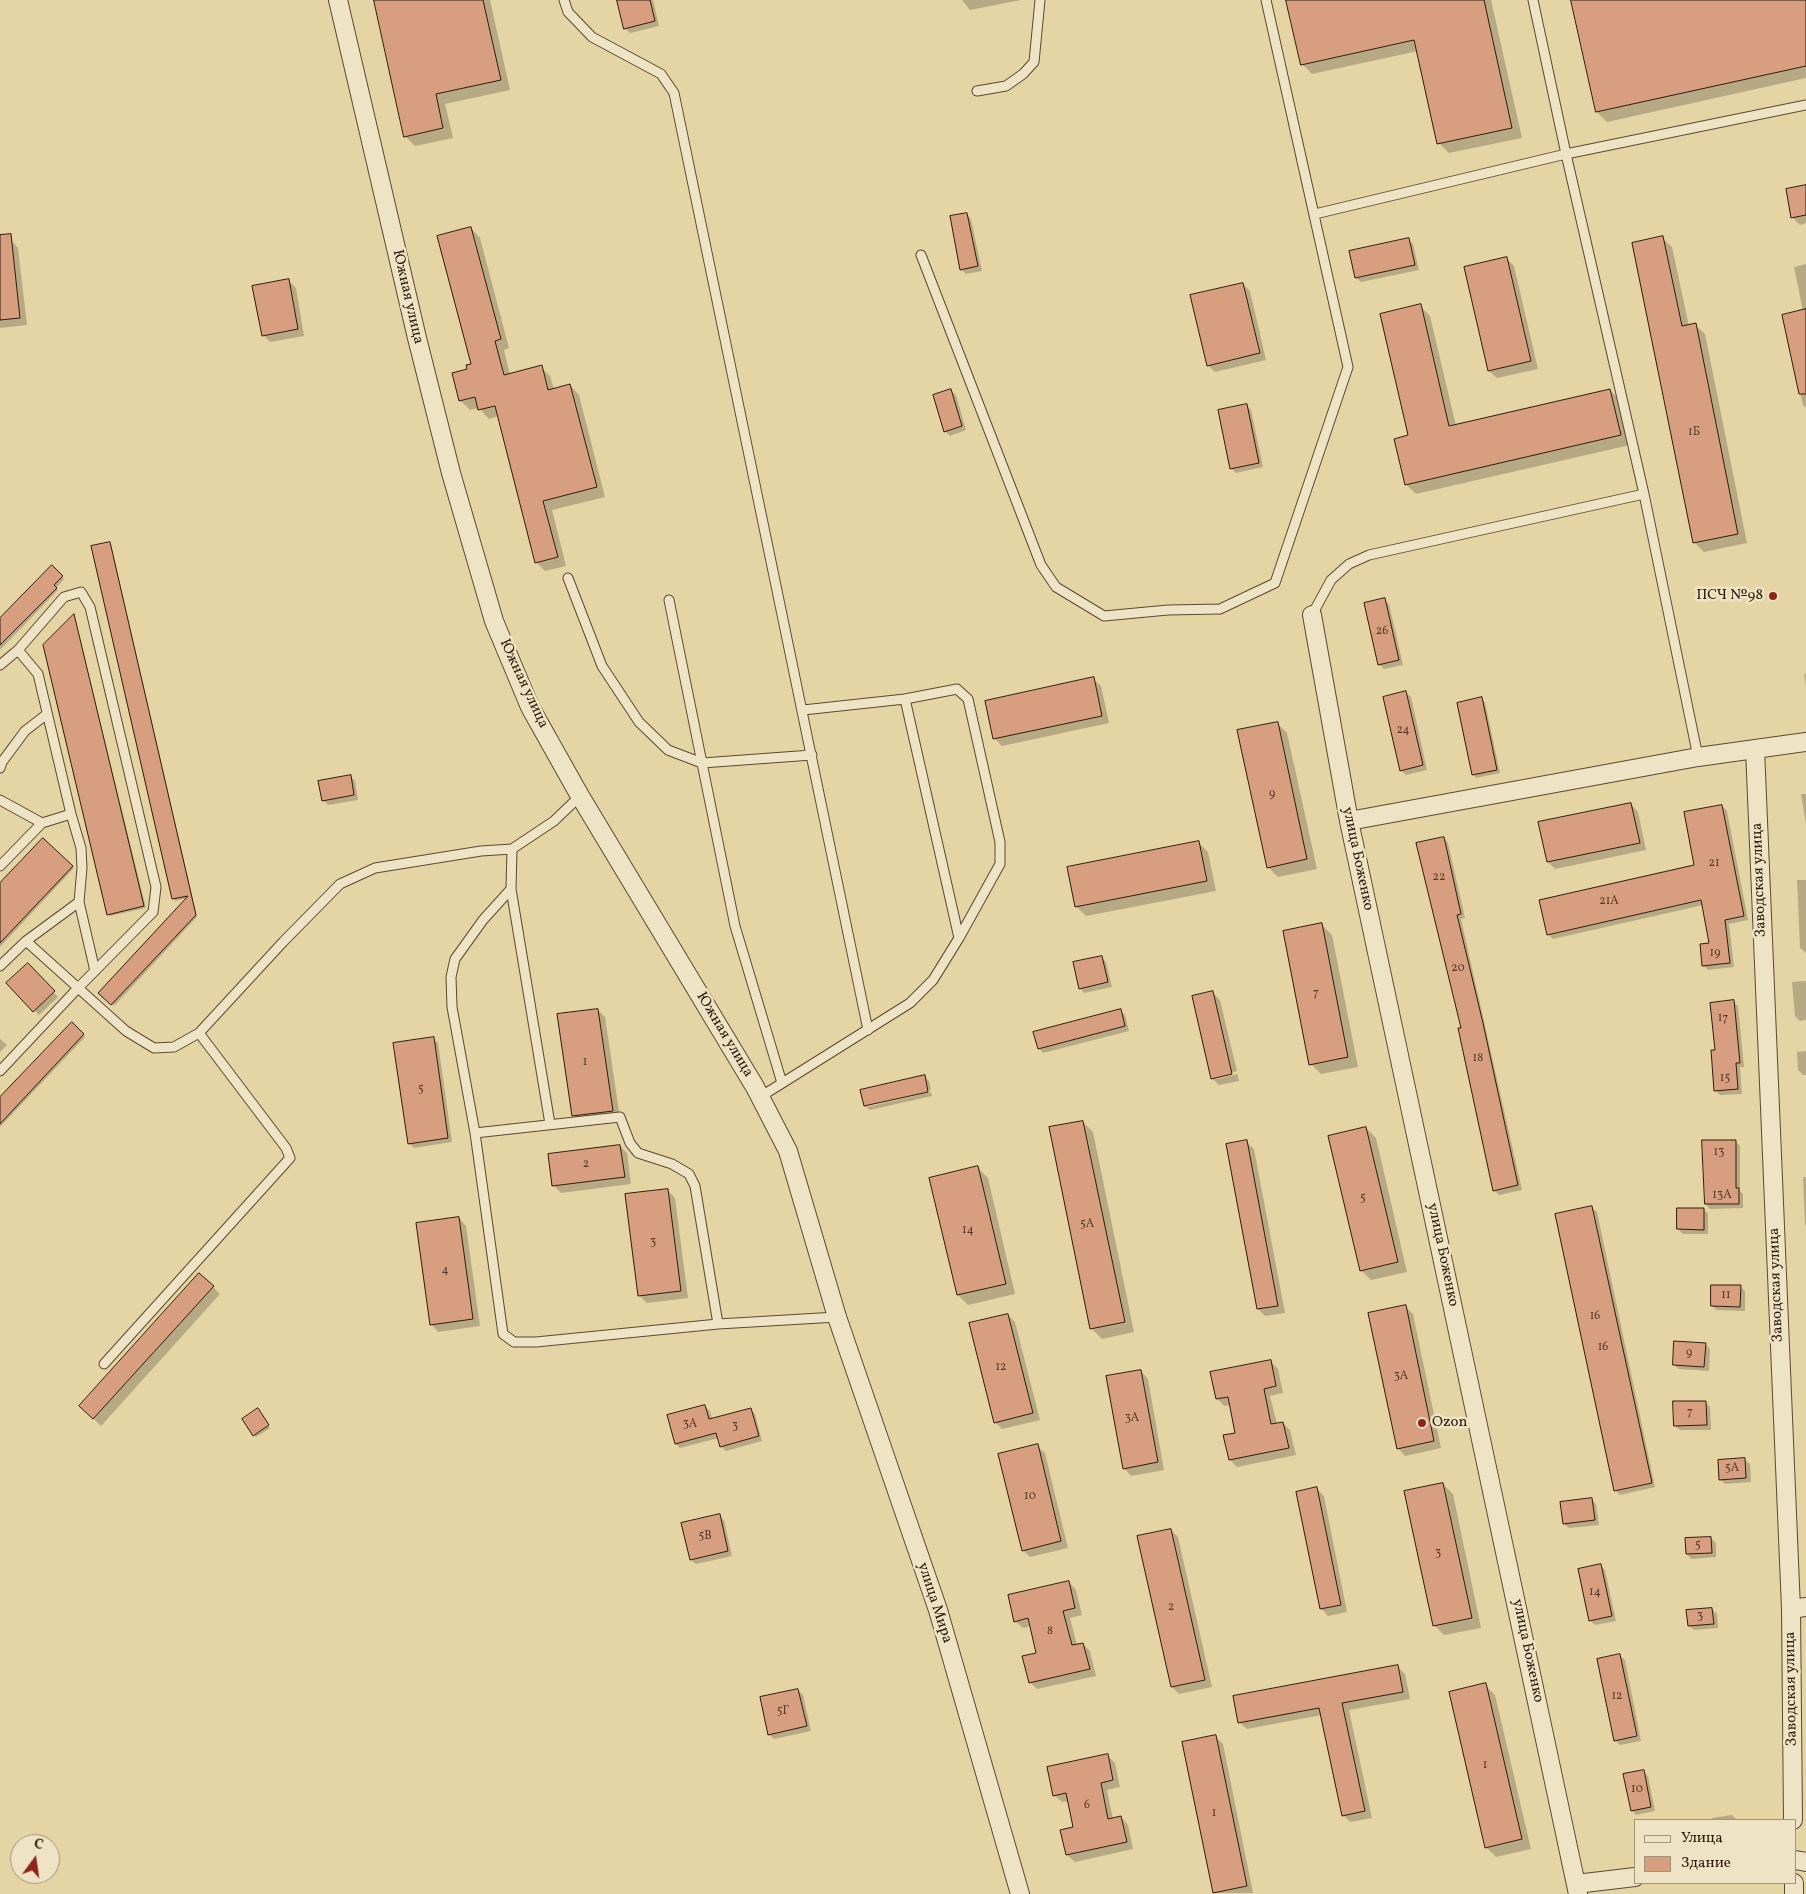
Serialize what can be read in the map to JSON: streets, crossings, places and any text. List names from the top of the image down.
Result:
{
  "streets": {
    "street": [
      "Южная улица",
      "улица Боженко",
      "Заводская улица",
      "улица Мира"
    ]
  },
  "crossings": [
    ["Южная улица", "улица Мира"]
  ],
  "places": ["ПСЧ №98", "Ozon"],
  "house_numbers": [
    "1Б",
    "26",
    "24",
    "9",
    "21",
    "22",
    "21А",
    "19",
    "20",
    "7",
    "17",
    "18",
    "1",
    "15",
    "5",
    "13",
    "2",
    "13А",
    "5",
    "5А",
    "14",
    "3",
    "4",
    "11",
    "16",
    "16",
    "9",
    "12",
    "3А",
    "7",
    "3А",
    "3А",
    "3",
    "5А",
    "10",
    "5В",
    "5",
    "3",
    "14",
    "2",
    "3",
    "8",
    "12",
    "5Г",
    "1",
    "10",
    "6",
    "1"
  ],
  "legend": ["Улица", "Здание"],
  "north": "top"
}
